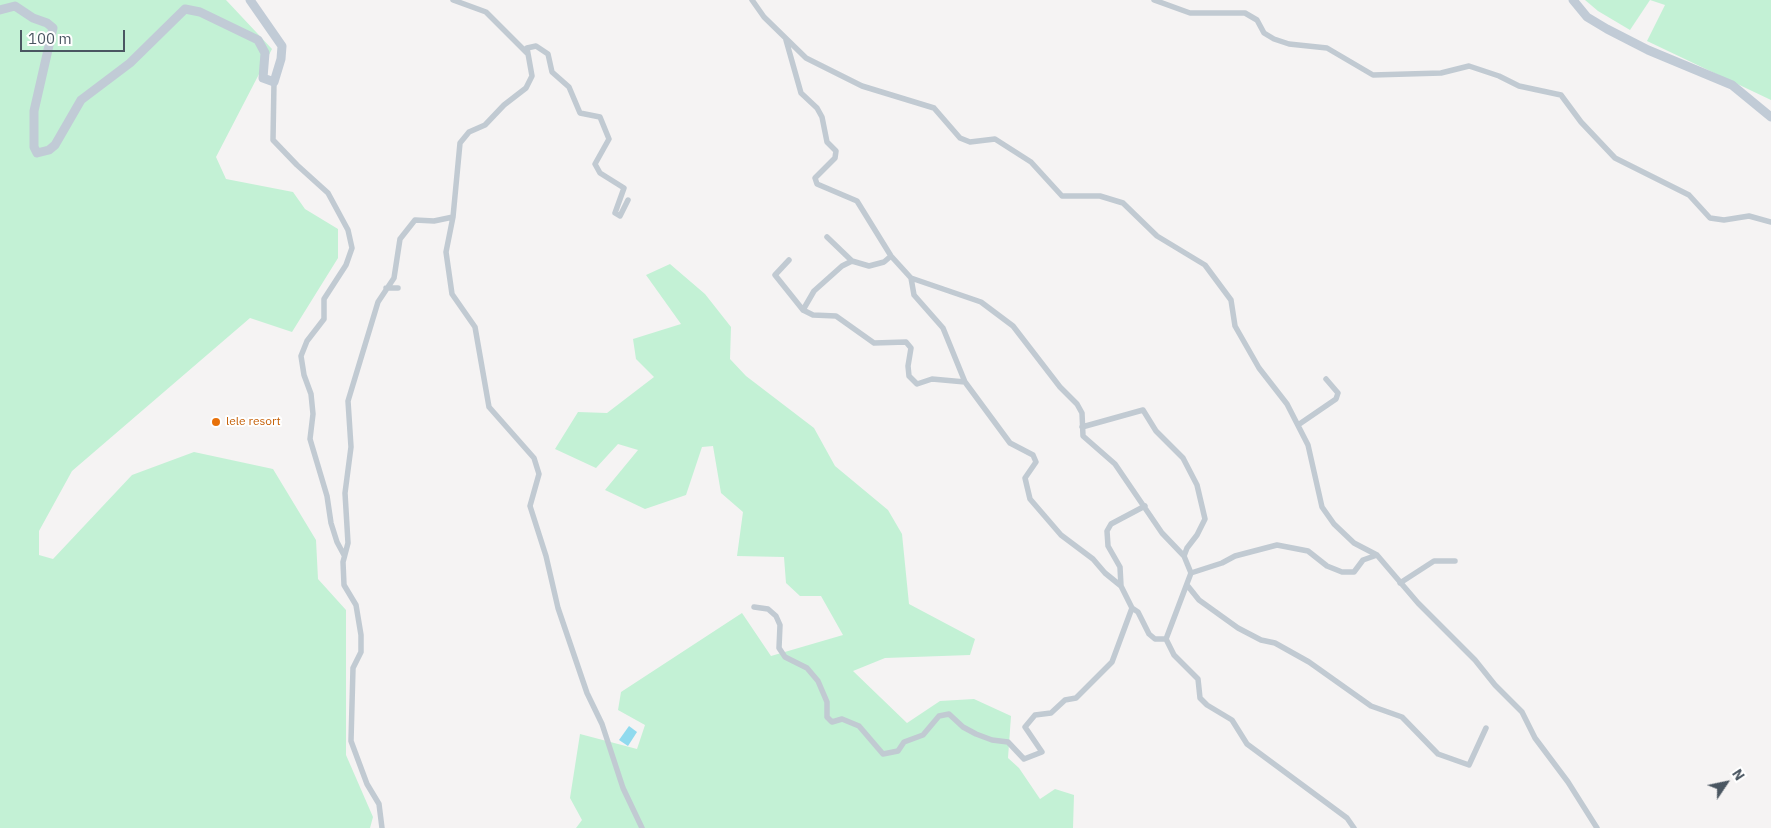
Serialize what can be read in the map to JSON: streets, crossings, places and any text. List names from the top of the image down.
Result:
{
  "places": ["lele resort"],
  "scale_bar": "100 m",
  "north": "top right"
}
